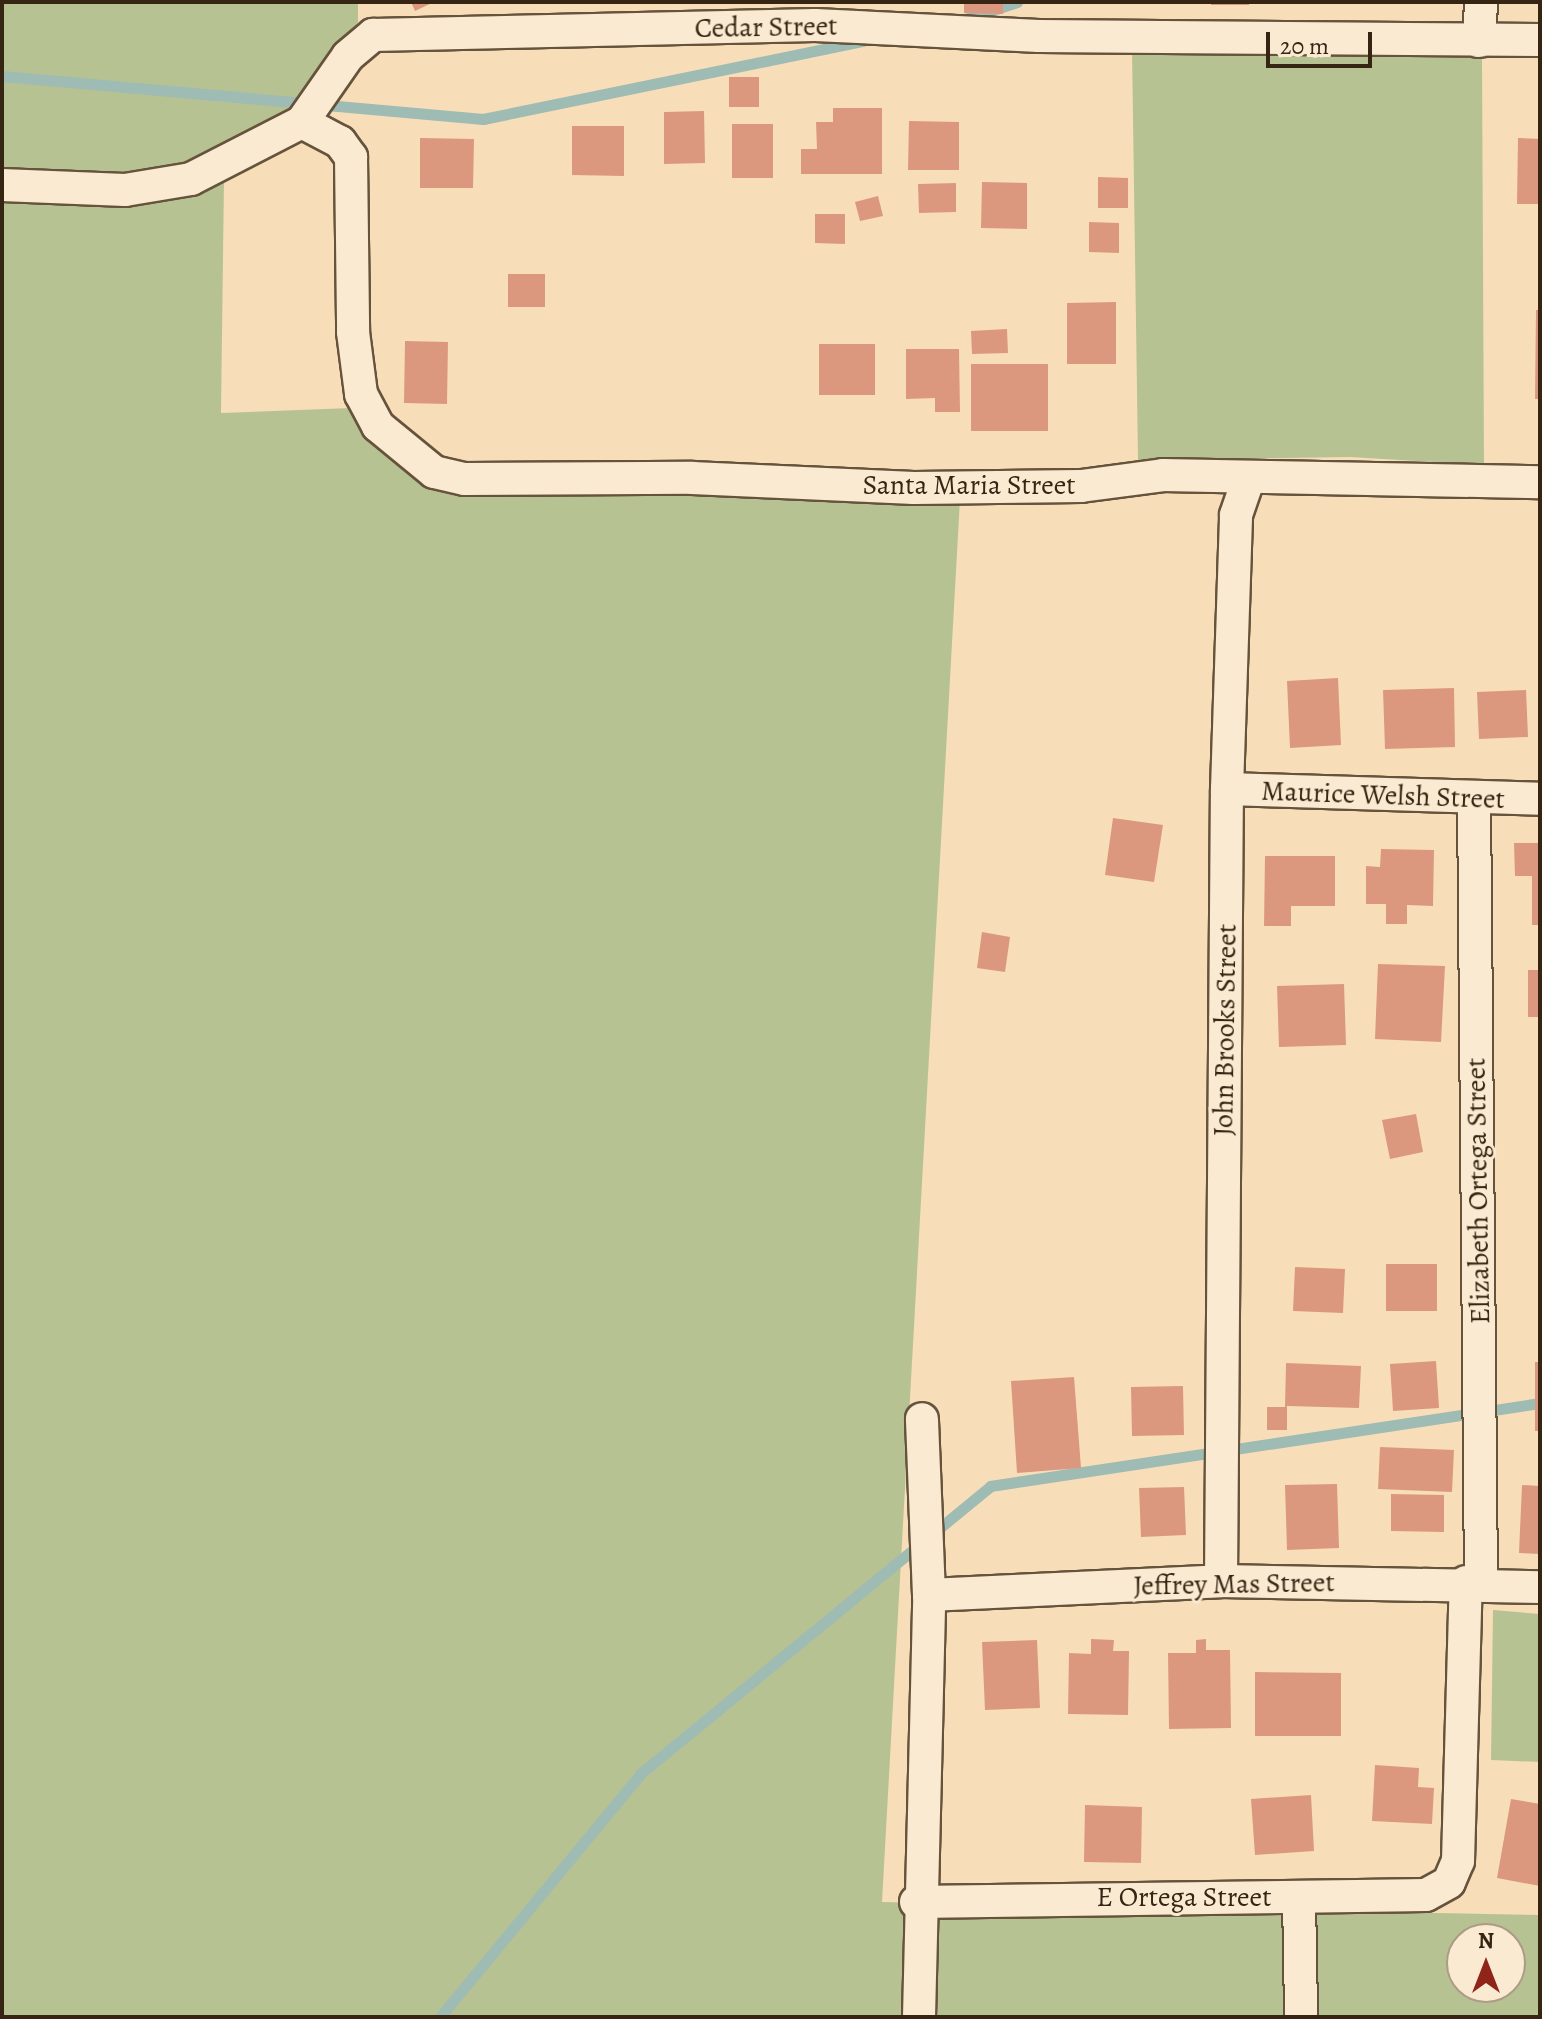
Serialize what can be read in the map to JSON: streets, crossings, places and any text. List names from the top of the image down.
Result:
{
  "streets": {
    "street": [
      "Cedar Street",
      "Santa Maria Street",
      "Maurice Welsh Street",
      "John Brooks Street",
      "Elizabeth Ortega Street",
      "Jeffrey Mas Street",
      "E Ortega Street"
    ]
  },
  "crossings": [
    ["Cedar Street", "Santa Maria Street"],
    ["Santa Maria Street", "John Brooks Street"],
    ["Maurice Welsh Street", "John Brooks Street"],
    ["Maurice Welsh Street", "Elizabeth Ortega Street"],
    ["John Brooks Street", "Jeffrey Mas Street"],
    ["Elizabeth Ortega Street", "Jeffrey Mas Street"],
    ["Elizabeth Ortega Street", "E Ortega Street"]
  ],
  "scale_bar": "20 m",
  "north": "top"
}
